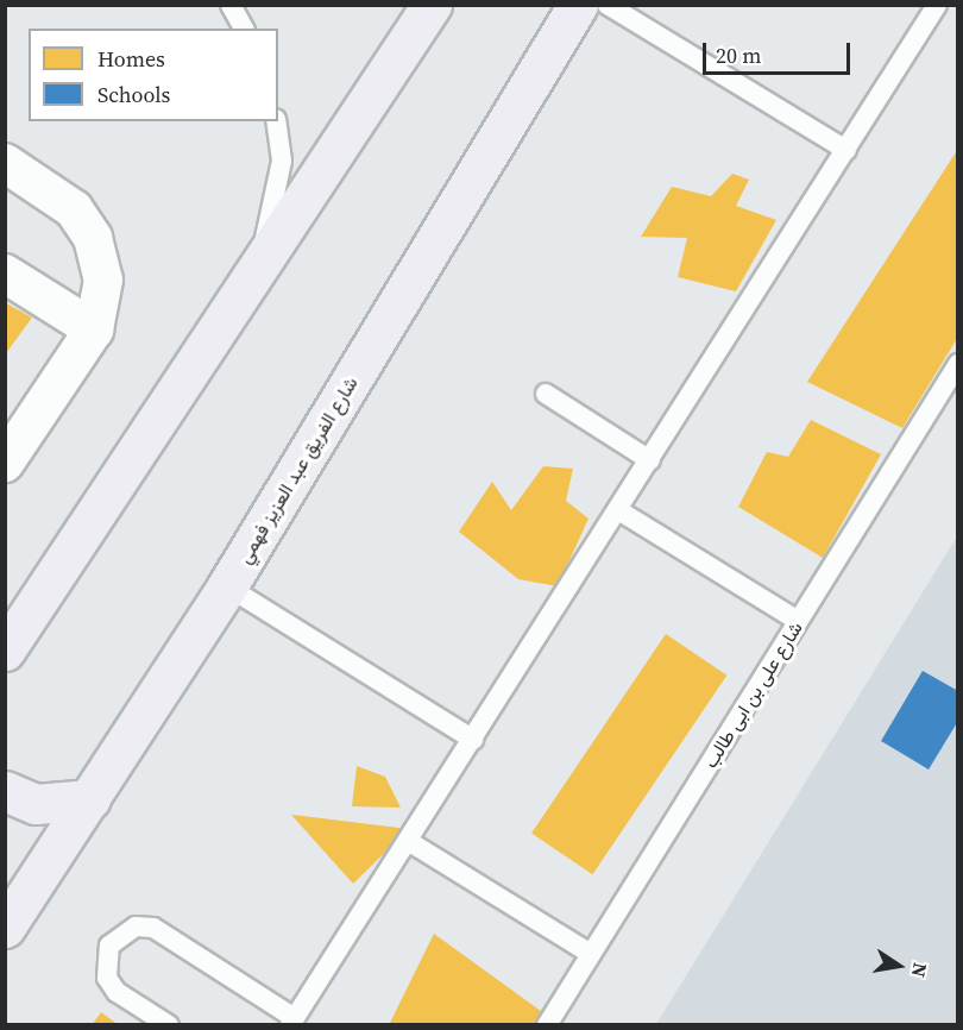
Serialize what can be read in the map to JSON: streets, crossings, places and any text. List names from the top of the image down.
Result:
{
  "streets": {
    "main road": ["شارع الفريق عبد العزيز فهمي"],
    "lane": ["شارع على بن ابى طالب"]
  },
  "legend": ["Homes", "Schools"],
  "scale_bar": "20 m",
  "north": "right"
}
